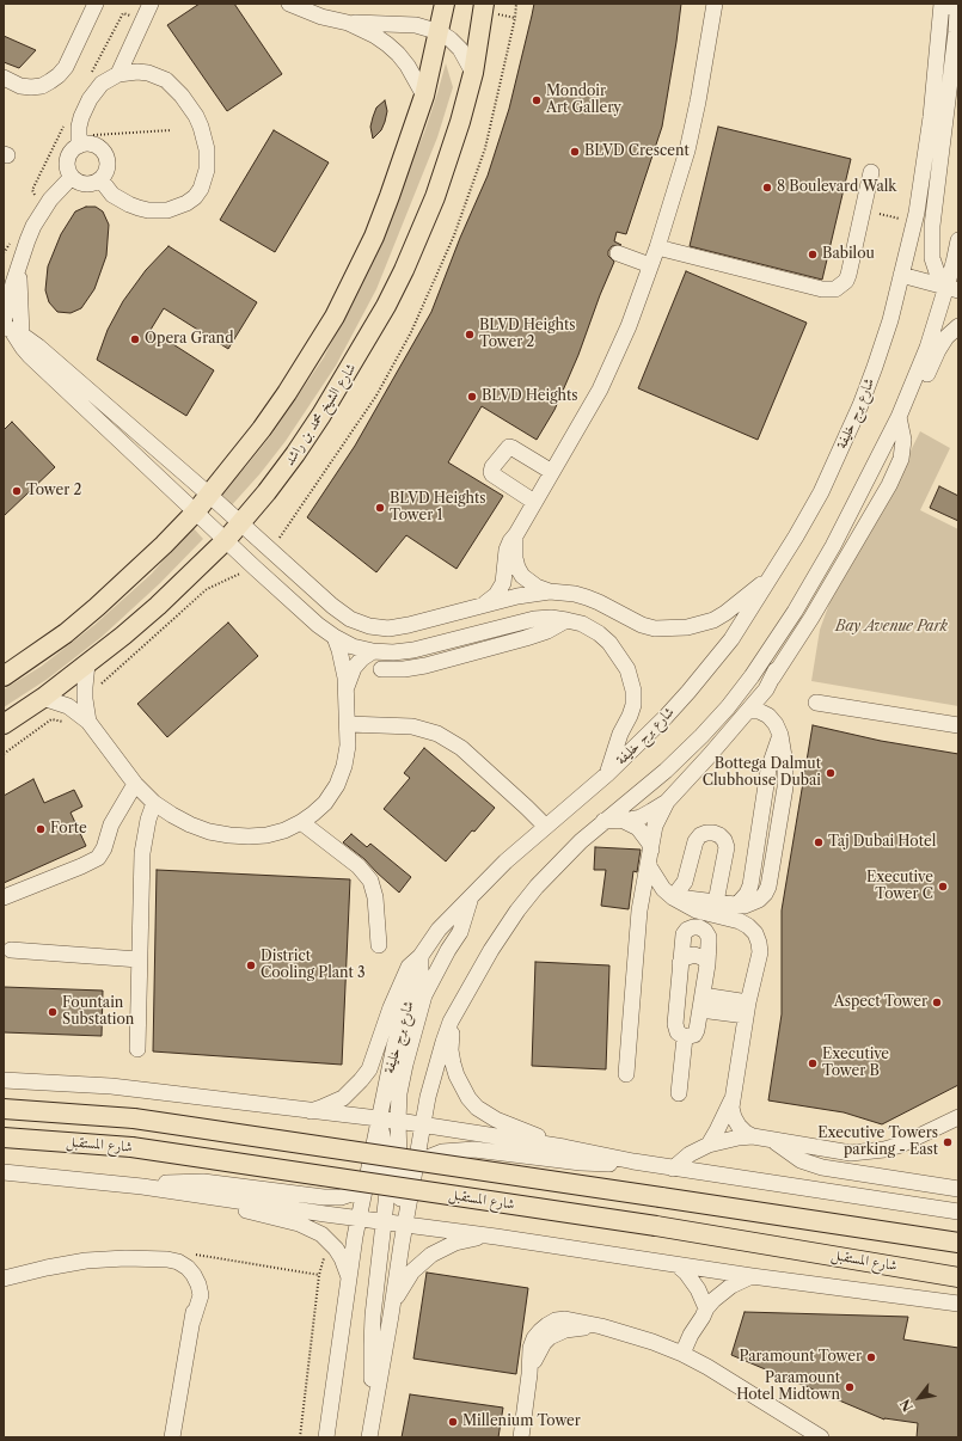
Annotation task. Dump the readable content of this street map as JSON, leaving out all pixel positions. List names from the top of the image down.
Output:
{
  "streets": {
    "main road": ["شارع الشيخ محمد بن راشد", "شارع المستقبل"],
    "street": ["شارع برج خليفة"]
  },
  "crossings": [
    ["شارع برج خليفة", "شارع المستقبل"]
  ],
  "parks": ["Bay Avenue Park"],
  "places": [
    "Mondoir Art Gallery",
    "BLVD Crescent",
    "8 Boulevard Walk",
    "Babilou",
    "BLVD Heights Tower 2",
    "Opera Grand",
    "BLVD Heights",
    "Tower 2",
    "BLVD Heights Tower 1",
    "Bottega Dalmut Clubhouse Dubai",
    "Forte",
    "Taj Dubai Hotel",
    "Executive Tower C",
    "District Cooling Plant 3",
    "Aspect Tower",
    "Fountain Substation",
    "Executive Tower B",
    "Executive Towers parking - East",
    "Paramount Tower",
    "Paramount Hotel Midtown",
    "Millenium Tower"
  ],
  "north": "bottom left"
}
